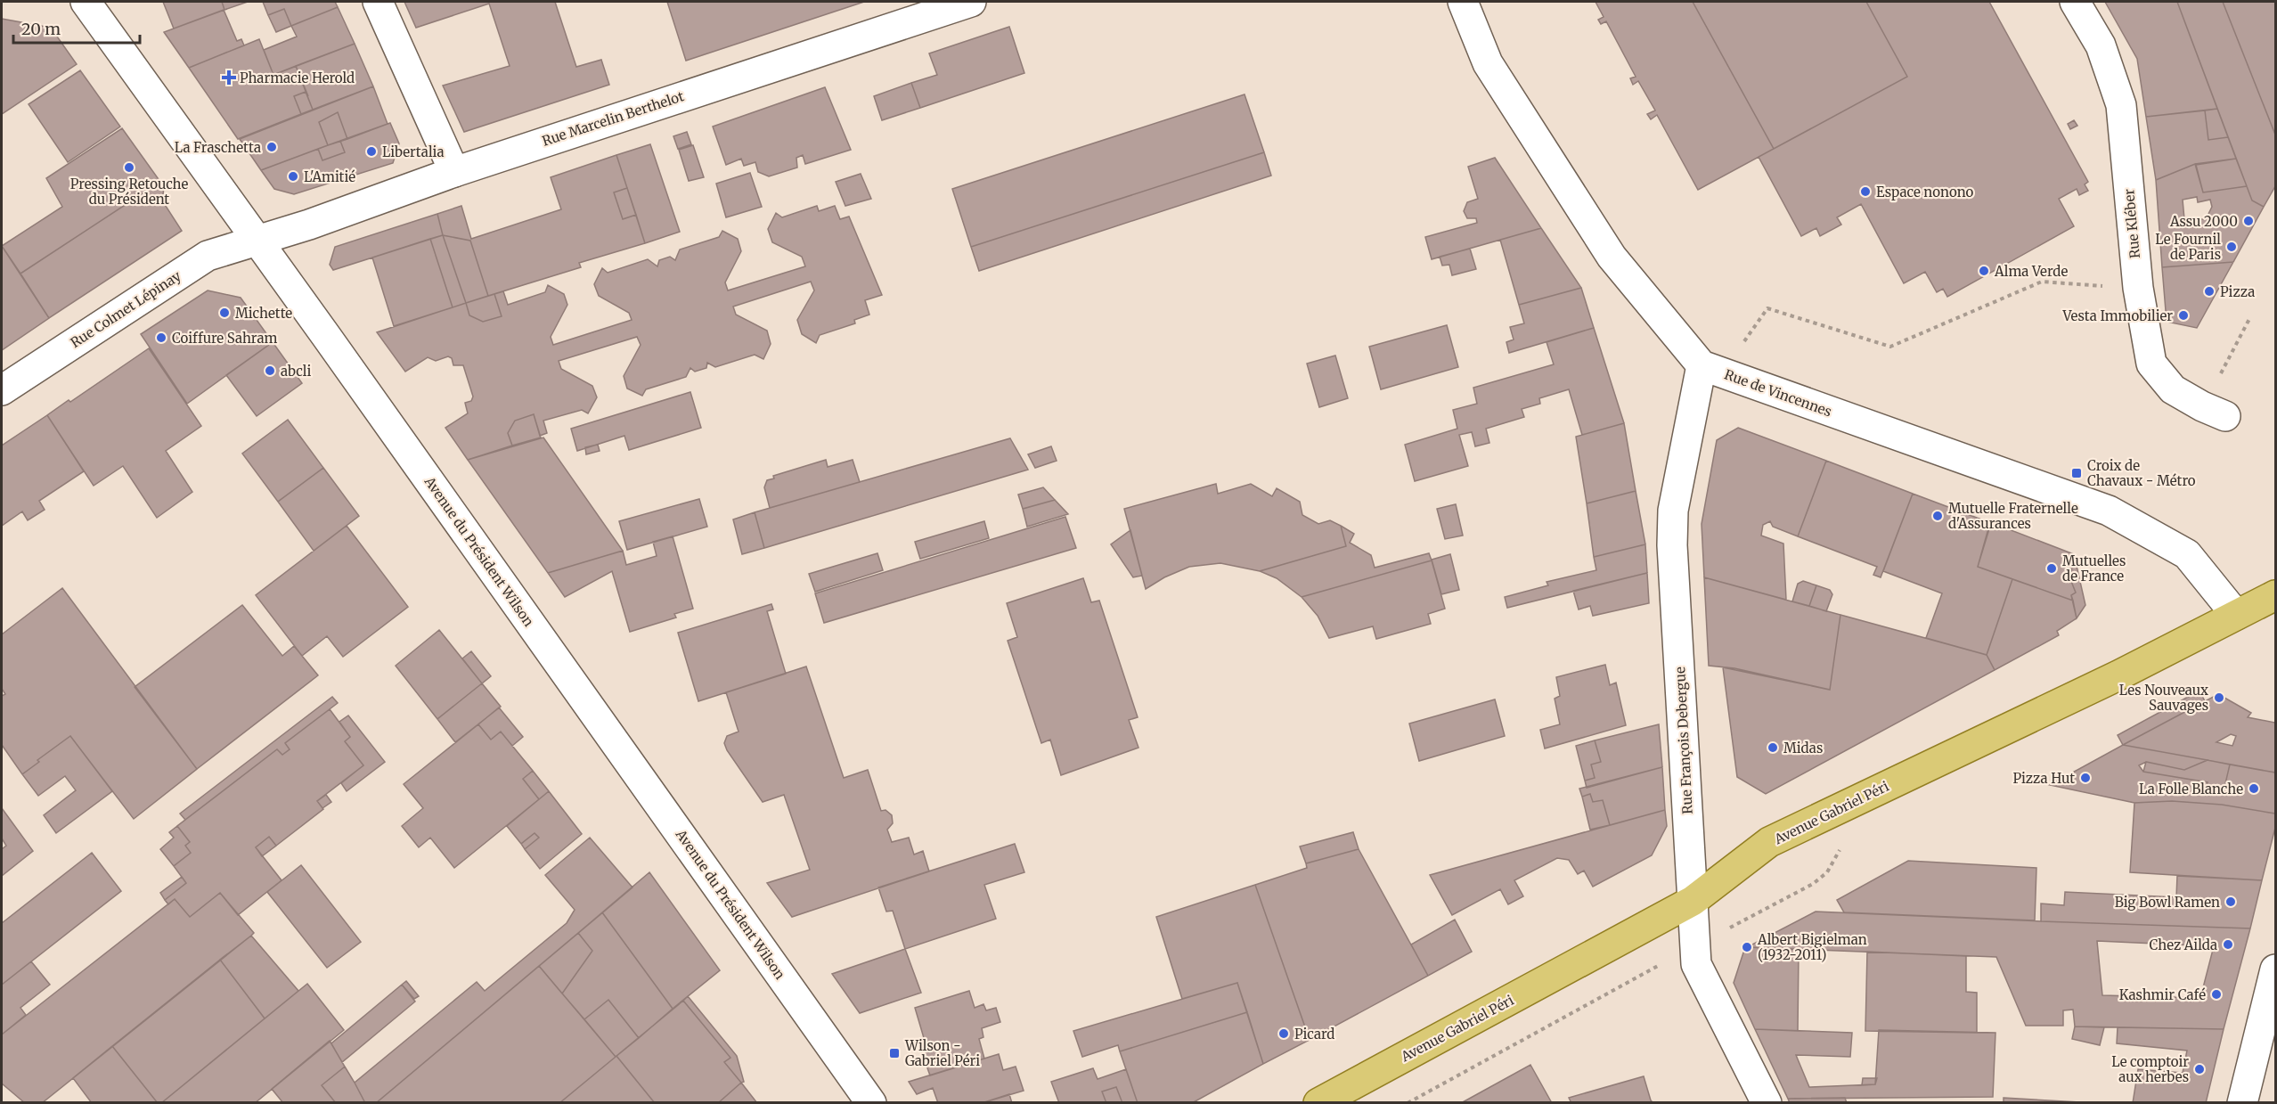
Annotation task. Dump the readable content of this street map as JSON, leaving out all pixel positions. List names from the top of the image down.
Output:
{
  "streets": {
    "main road": ["Avenue Gabriel Péri"],
    "street": [
      "Rue Marcelin Berthelot",
      "Rue Kléber",
      "Rue Colmet Lépinay",
      "Rue de Vincennes",
      "Avenue du Président Wilson",
      "Rue François Debergue"
    ]
  },
  "crossings": [
    ["Rue Marcelin Berthelot", "Rue Colmet Lépinay"],
    ["Rue Marcelin Berthelot", "Avenue du Président Wilson"],
    ["Rue Colmet Lépinay", "Avenue du Président Wilson"],
    ["Rue de Vincennes", "Rue François Debergue"],
    ["Rue de Vincennes", "Avenue Gabriel Péri"],
    ["Rue François Debergue", "Avenue Gabriel Péri"]
  ],
  "places": {
    "health": ["Pharmacie Herold"],
    "other": [
      "La Fraschetta",
      "Libertalia",
      "Pressing Retouche du Président",
      "L'Amitié",
      "Espace nonono",
      "Assu 2000",
      "Le Fournil de Paris",
      "Alma Verde",
      "Pizza",
      "Michette",
      "Vesta Immobilier",
      "Coiffure Sahram",
      "abcli",
      "Mutuelle Fraternelle d'Assurances",
      "Mutuelles de France",
      "Les Nouveaux Sauvages",
      "Midas",
      "Pizza Hut",
      "La Folle Blanche",
      "Big Bowl Ramen",
      "Chez Ailda",
      "Albert Bigielman (1932-2011)",
      "Kashmir Café",
      "Picard",
      "Le comptoir aux herbes"
    ],
    "transit": ["Croix de Chavaux - Métro", "Wilson - Gabriel Péri"]
  },
  "scale_bar": "20 m"
}
